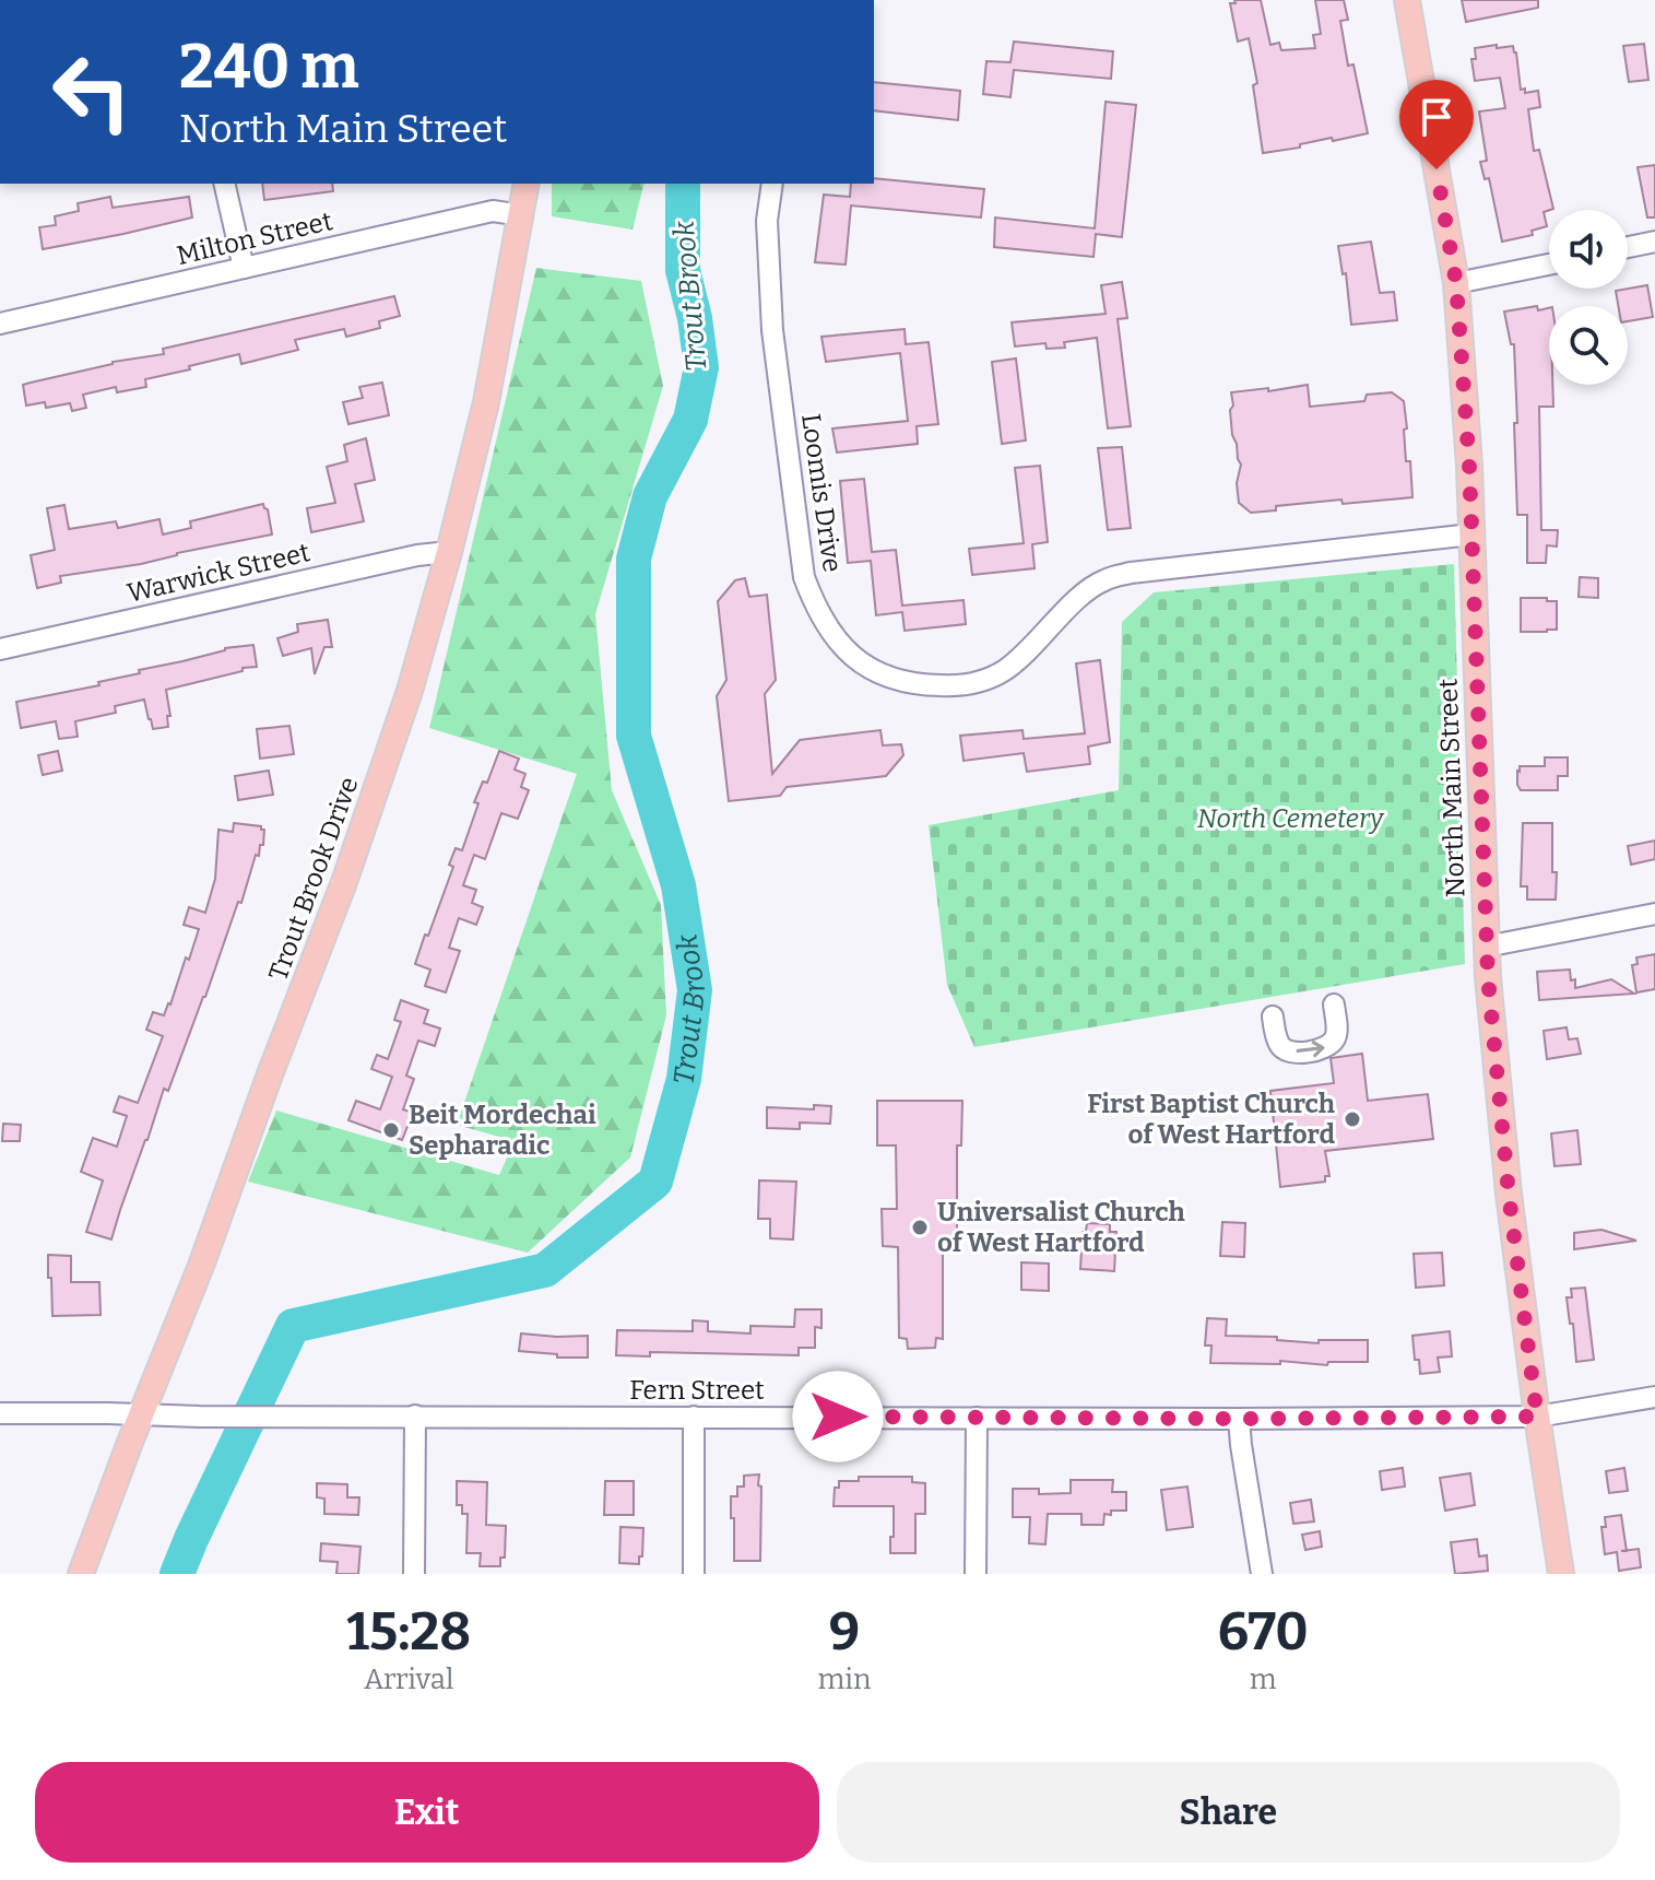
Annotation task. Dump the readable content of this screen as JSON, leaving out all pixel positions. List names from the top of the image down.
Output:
{
  "streets": {
    "main road": ["North Main Street", "Trout Brook Drive"],
    "street": [
      "Milton Street",
      "Loomis Drive",
      "Warwick Street",
      "Fern Street"
    ]
  },
  "crossings": [
    ["Milton Street", "Trout Brook Drive"],
    ["Loomis Drive", "North Main Street"],
    ["Warwick Street", "Trout Brook Drive"],
    ["North Main Street", "Fern Street"],
    ["Trout Brook Drive", "Fern Street"]
  ],
  "water": ["Trout Brook"],
  "parks": ["North Cemetery"],
  "places": ["First Baptist Church of West Hartford", "Beit Mordechai Sepharadic", "Universalist Church of West Hartford"],
  "page": {
    "turn": ["240 m", "North Main Street"],
    "eta": [
      "15:28",
      "Arrival",
      "9",
      "min",
      "670",
      "m"
    ],
    "buttons": ["Exit", "Share"]
  }
}
